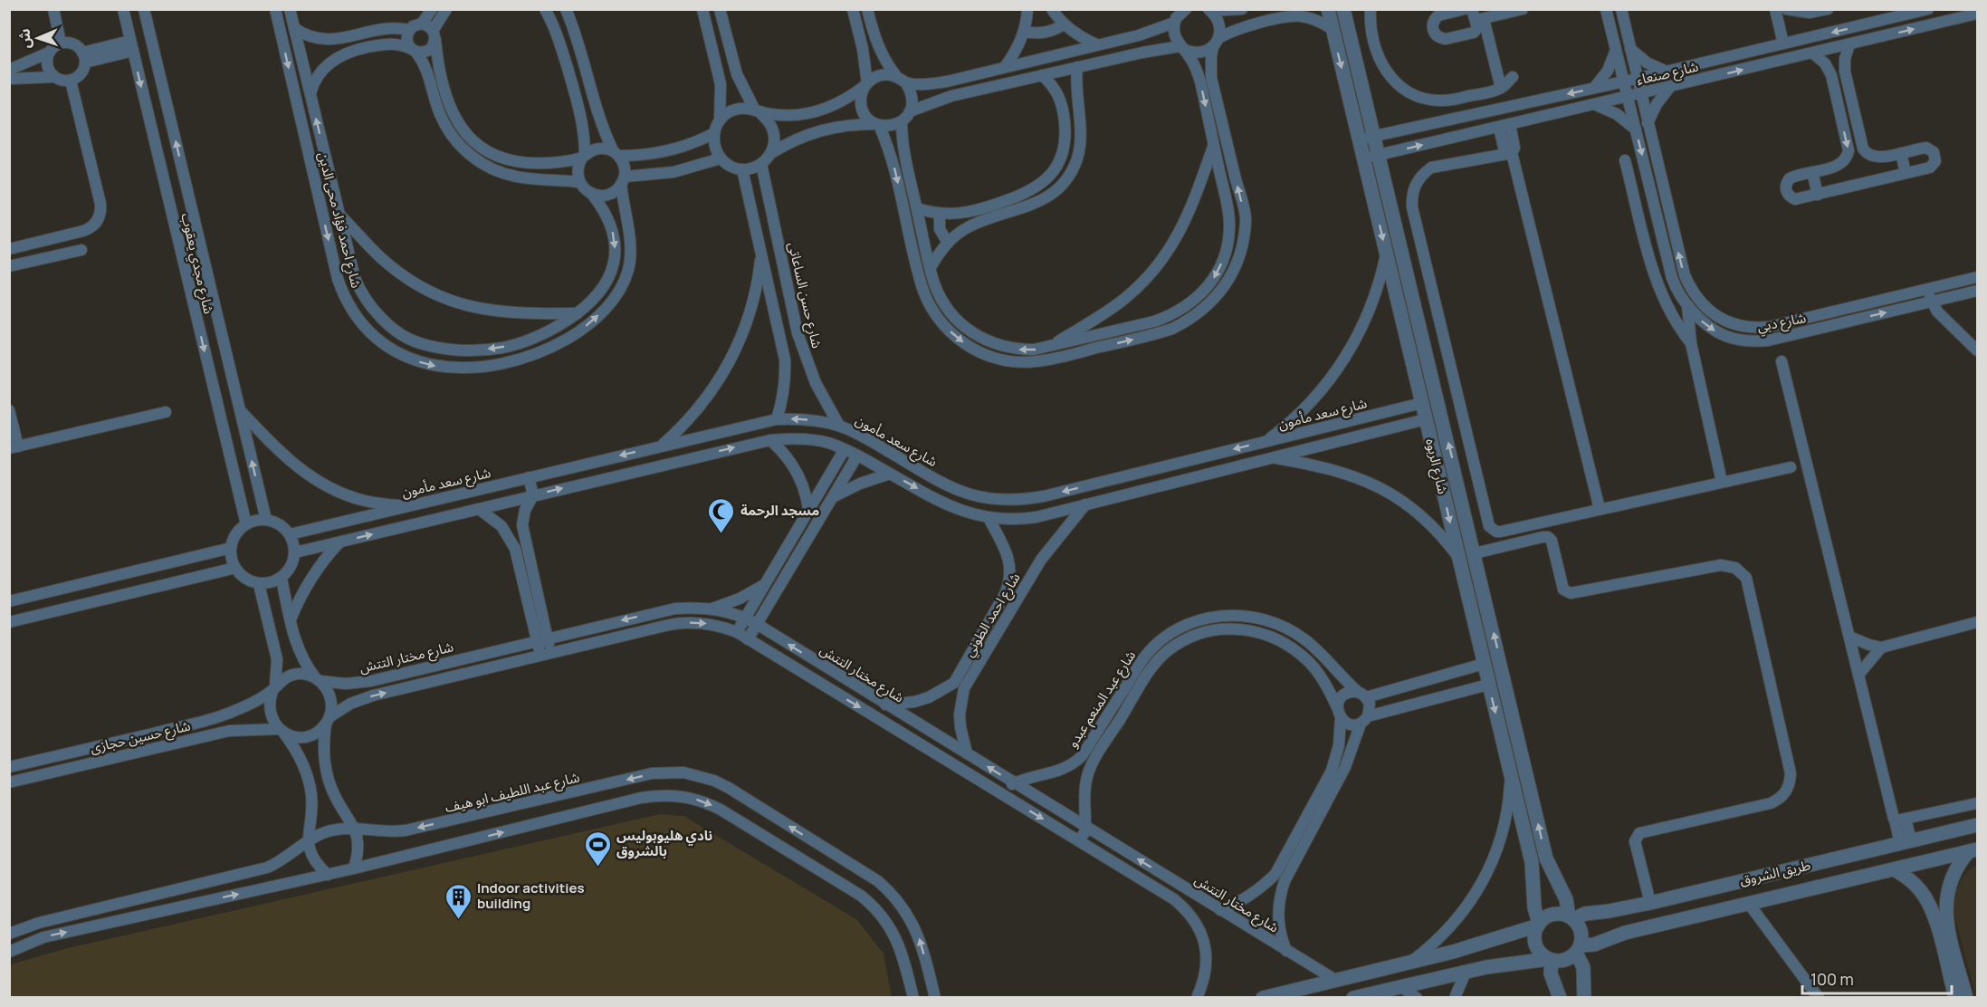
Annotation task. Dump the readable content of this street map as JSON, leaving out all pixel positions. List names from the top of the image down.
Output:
{
  "streets": {
    "street": [
      "شارع صنعاء",
      "شارع احمد فؤاد محى الدين",
      "شارع مجدي يعقوب",
      "شارع حسن الساعاتى",
      "شارع دبي",
      "شارع سعد مأمون",
      "شارع الربوه",
      "شارع احمد الطوني",
      "شارع مختار التتش",
      "شارع عبد المنعم عبدو",
      "شارع حسين حجازى",
      "شارع عبد اللطيف ابو هيف",
      "طريق الشروق"
    ]
  },
  "crossings": [
    ["شارع صنعاء", "شارع دبي"],
    ["شارع صنعاء", "شارع الربوه"],
    ["شارع مجدي يعقوب", "شارع سعد مأمون"],
    ["شارع حسن الساعاتى", "شارع سعد مأمون"],
    ["شارع سعد مأمون", "شارع الربوه"],
    ["شارع الربوه", "طريق الشروق"],
    ["شارع احمد الطوني", "شارع مختار التتش"],
    ["شارع مختار التتش", "شارع عبد المنعم عبدو"],
    ["شارع مختار التتش", "شارع حسين حجازى"]
  ],
  "one_way": ["شارع عبد اللطيف ابو هيف"],
  "places": {
    "mosque": ["مسجد الرحمة"],
    "sports": ["نادي هليوبوليس بالشروق"],
    "building": ["Indoor activities building"]
  },
  "scale_bar": "100 m",
  "north": "left"
}
